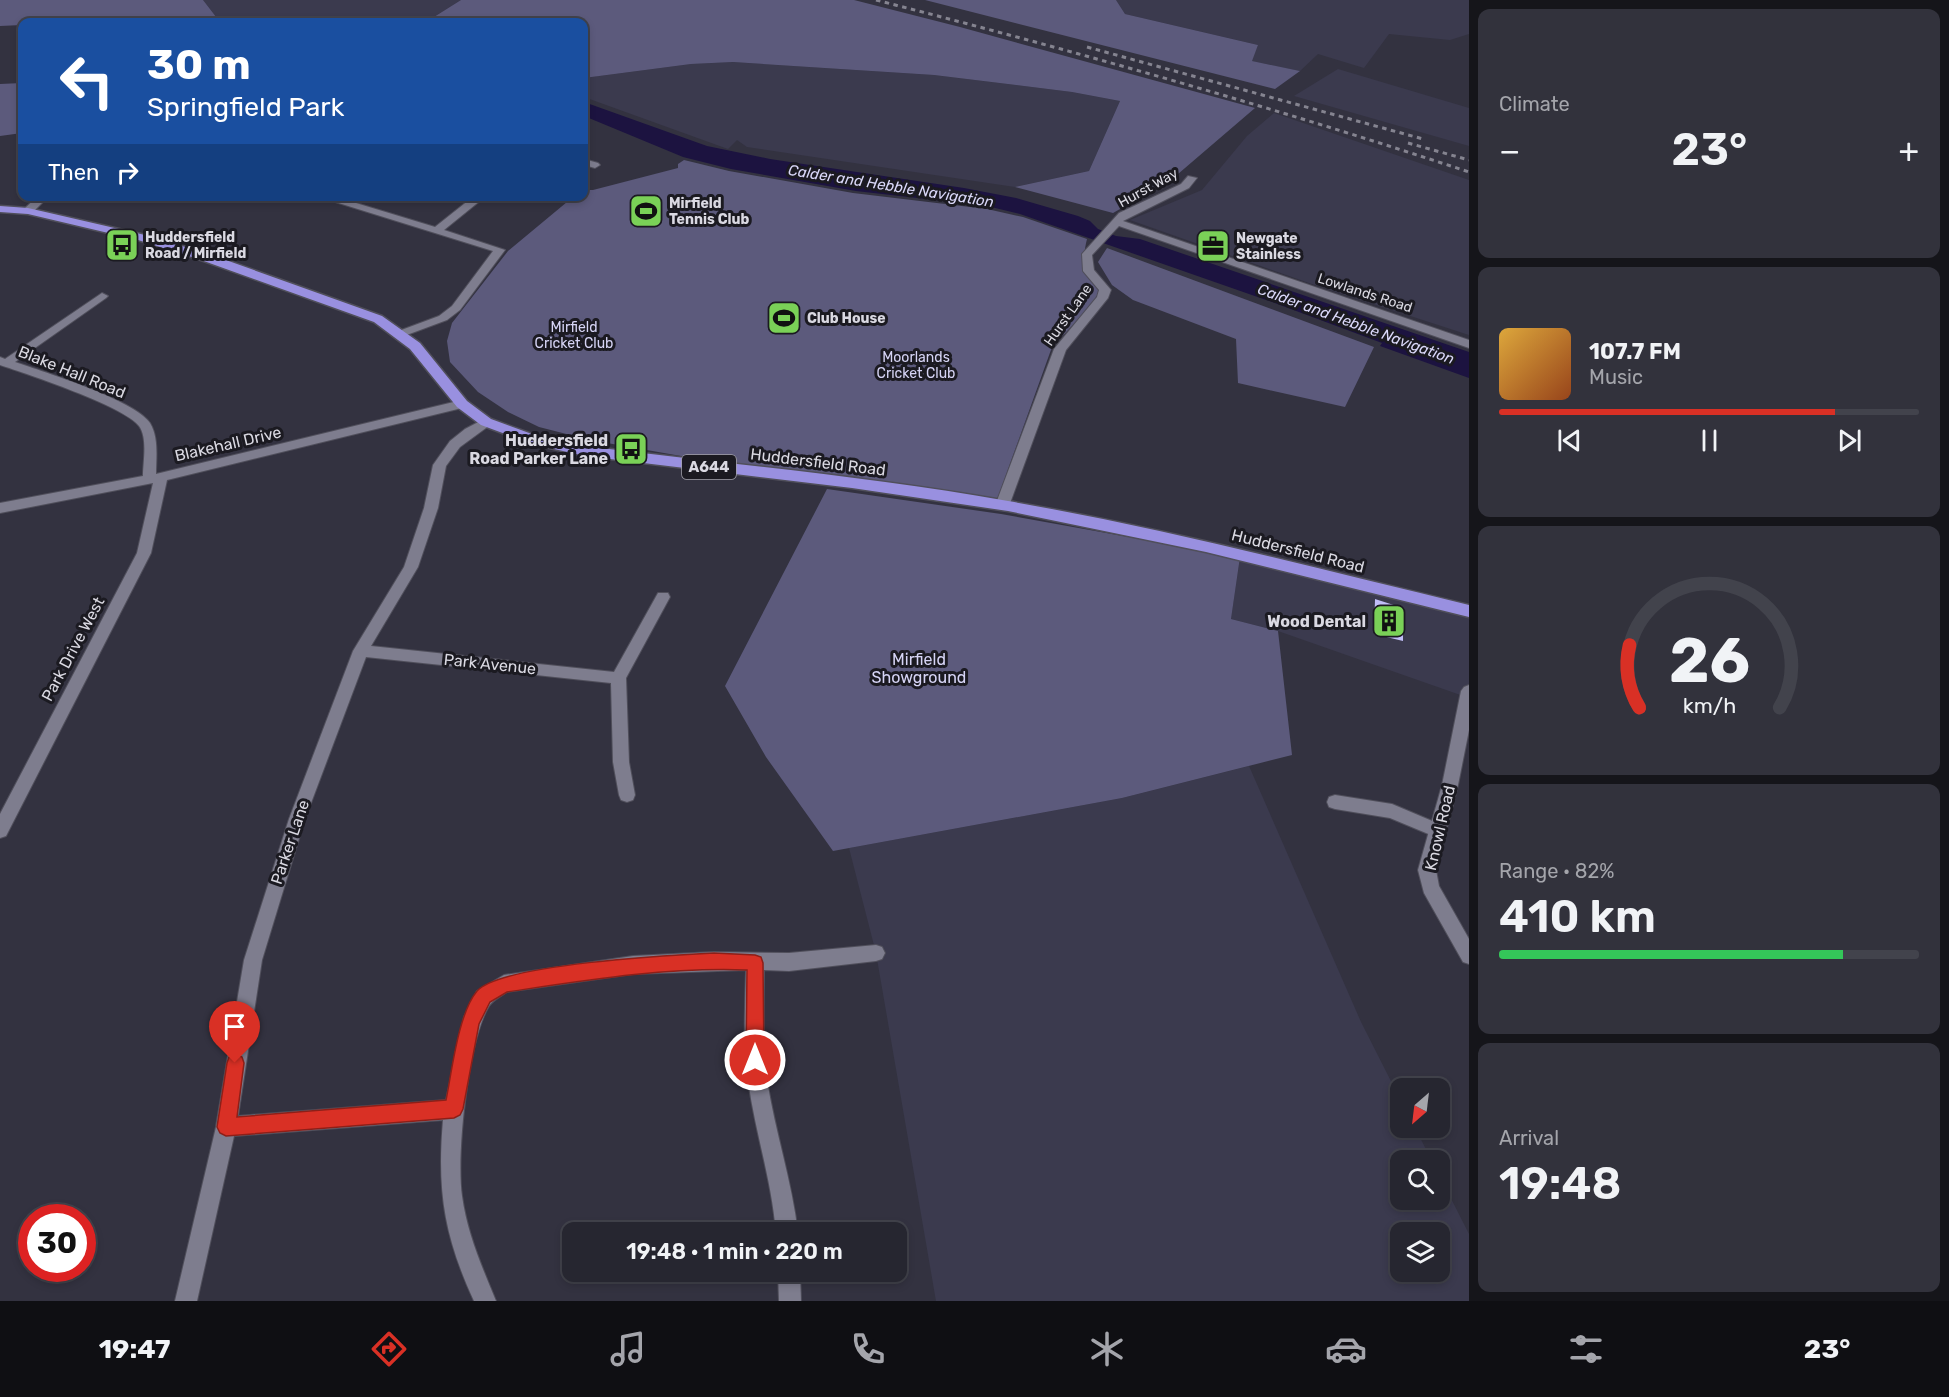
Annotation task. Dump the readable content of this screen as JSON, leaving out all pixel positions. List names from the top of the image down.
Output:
{
  "streets": {
    "highway": ["Huddersfield Road", "A644"],
    "street": [
      "Hurst Way",
      "Lowlands Road",
      "Hurst Lane",
      "Blake Hall Road",
      "Blakehall Drive",
      "Park Drive West",
      "Park Avenue",
      "Knowl Road",
      "Parker Lane"
    ]
  },
  "crossings": [
    ["Hurst Way", "Lowlands Road"],
    ["Hurst Way", "Hurst Lane"],
    ["Lowlands Road", "Hurst Lane"],
    ["Hurst Lane", "Huddersfield Road"],
    ["Blake Hall Road", "Blakehall Drive"],
    ["Blake Hall Road", "Park Drive West"],
    ["Blakehall Drive", "Huddersfield Road"],
    ["Blakehall Drive", "Park Drive West"],
    ["Huddersfield Road", "Parker Lane"],
    ["Park Avenue", "Parker Lane"]
  ],
  "water": ["Calder and Hebble Navigation"],
  "parks": ["Mirfield Cricket Club", "Moorlands Cricket Club", "Mirfield Showground"],
  "places": {
    "sports": ["Mirfield Tennis Club", "Club House"],
    "bus stop": ["Huddersfield Road / Mirfield", "Huddersfield Road Parker Lane"],
    "office": ["Newgate Stainless"],
    "building": ["Wood Dental"]
  },
  "north": "bottom left",
  "page": {
    "tile": [
      "Climate",
      ["Range · 82%", "410 km"],
      ["Arrival", "19:48"]
    ],
    "turn": ["30 m", "Springfield Park"],
    "heat": ["−", "23°", "+"],
    "then": "Then",
    "song": ["107.7 FM", "Music"],
    "limit": "30",
    "trip": "19:48 · 1 min · 220 m",
    "tabs": ["19:47", "23°"],
    "gauge": ["26", "km/h"]
  }
}
